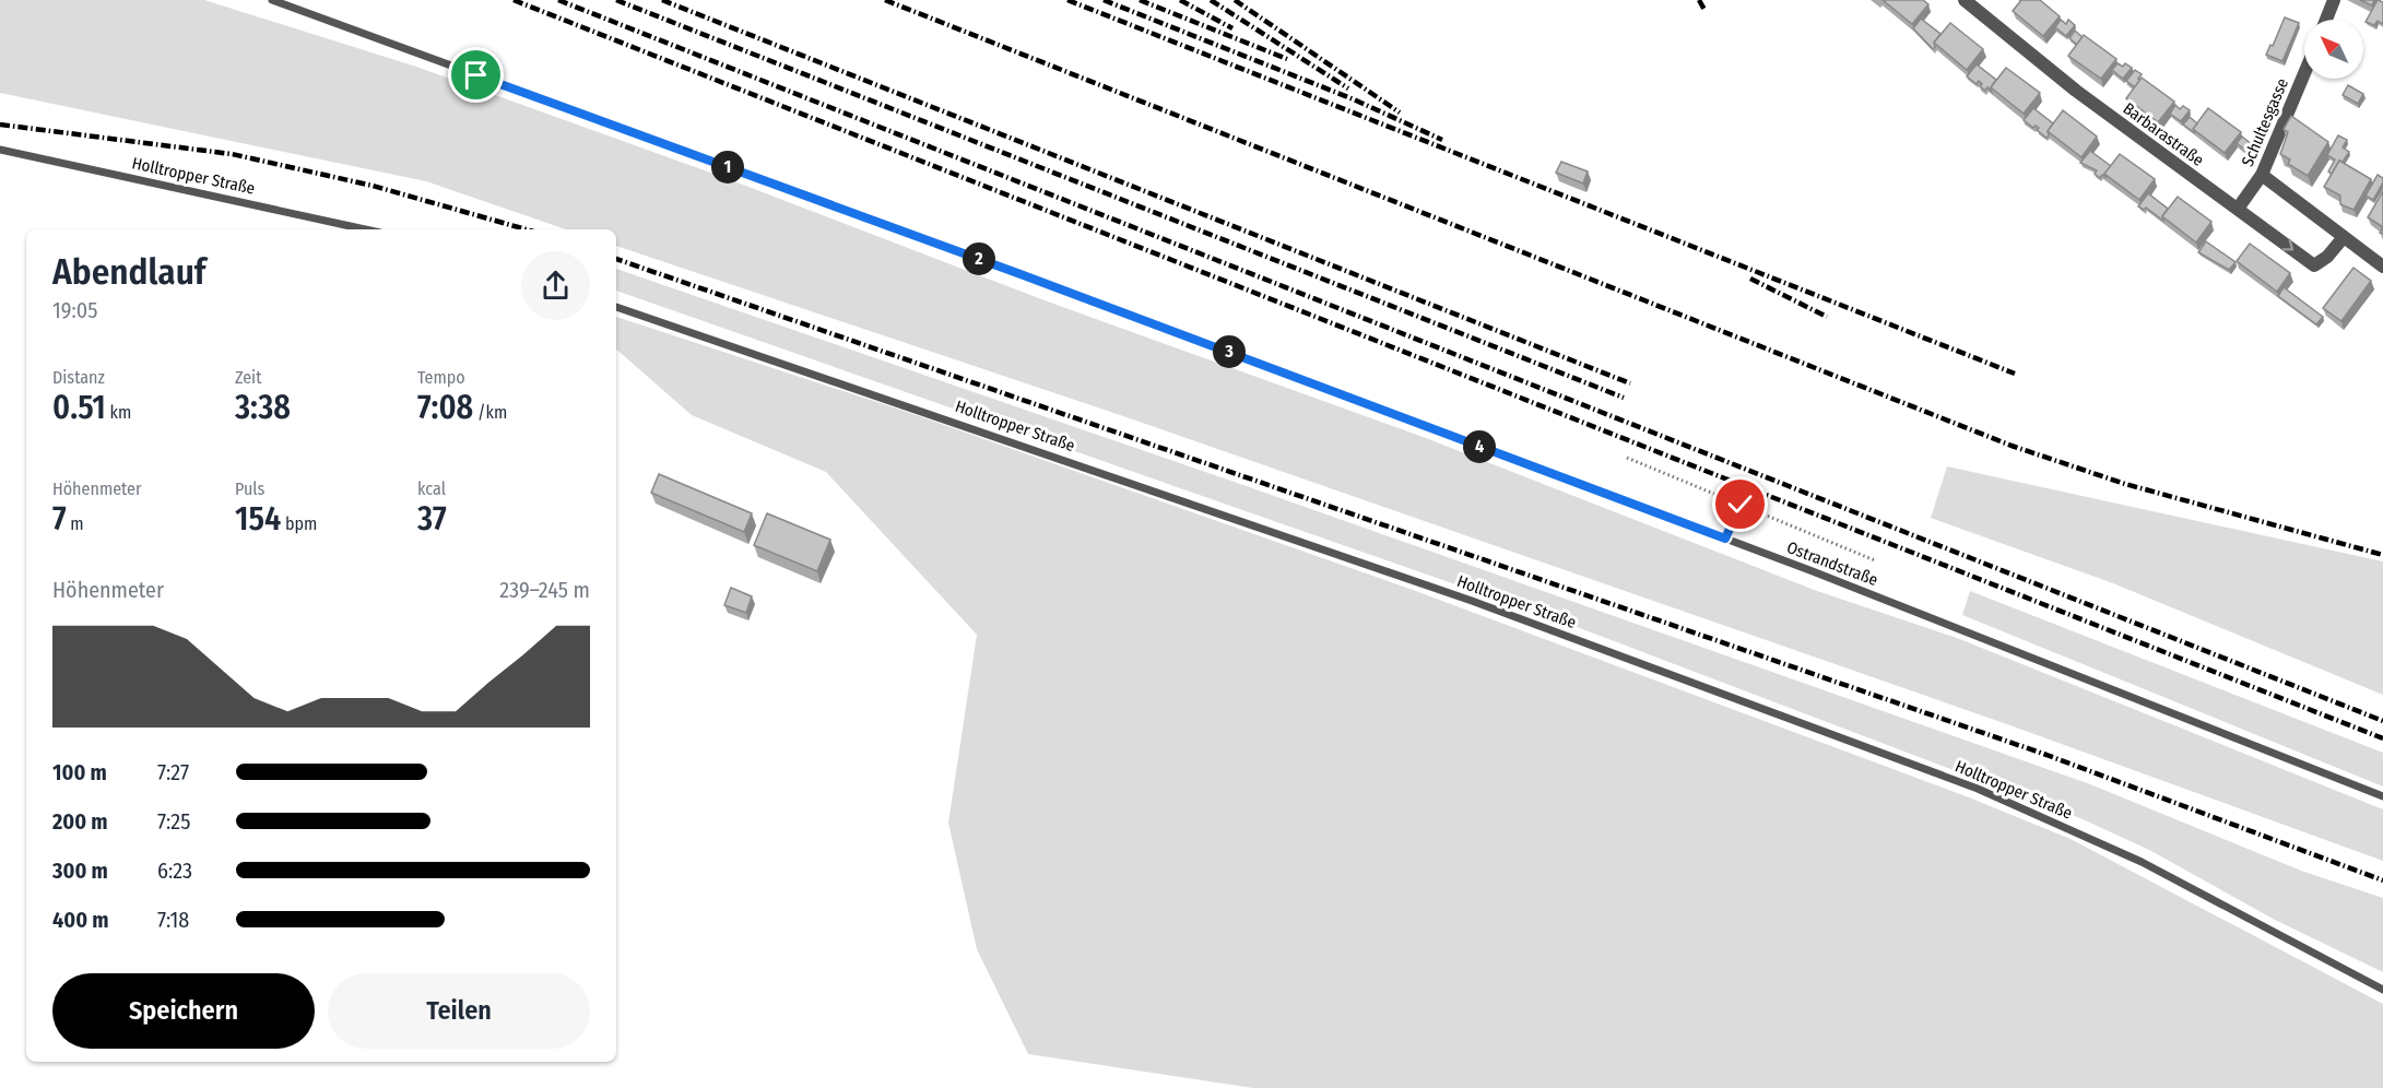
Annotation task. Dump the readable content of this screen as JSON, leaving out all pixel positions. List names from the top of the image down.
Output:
{
  "streets": {
    "street": ["Schultesgasse", "Barbarastraße"],
    "lane": ["Holltropper Straße", "Ostrandstraße"]
  },
  "crossings": [
    ["Schultesgasse", "Barbarastraße"]
  ],
  "north": "top left",
  "page": {
    "pins": [
      "1",
      "2",
      "3",
      "4"
    ],
    "heading": ["Abendlauf", "19:05"],
    "stats": [
      ["Distanz", "0.51 km"],
      ["Zeit", "3:38"],
      ["Tempo", "7:08 /km"],
      ["Höhenmeter", "7 m"],
      ["Puls", "154 bpm"],
      ["kcal", "37"]
    ],
    "chart": ["Höhenmeter", "239–245 m"],
    "list": [
      {
        "name": "100 m",
        "note": "7:27"
      },
      {
        "name": "200 m",
        "note": "7:25"
      },
      {
        "name": "300 m",
        "note": "6:23"
      },
      {
        "name": "400 m",
        "note": "7:18"
      }
    ],
    "buttons": ["Speichern", "Teilen"]
  }
}
